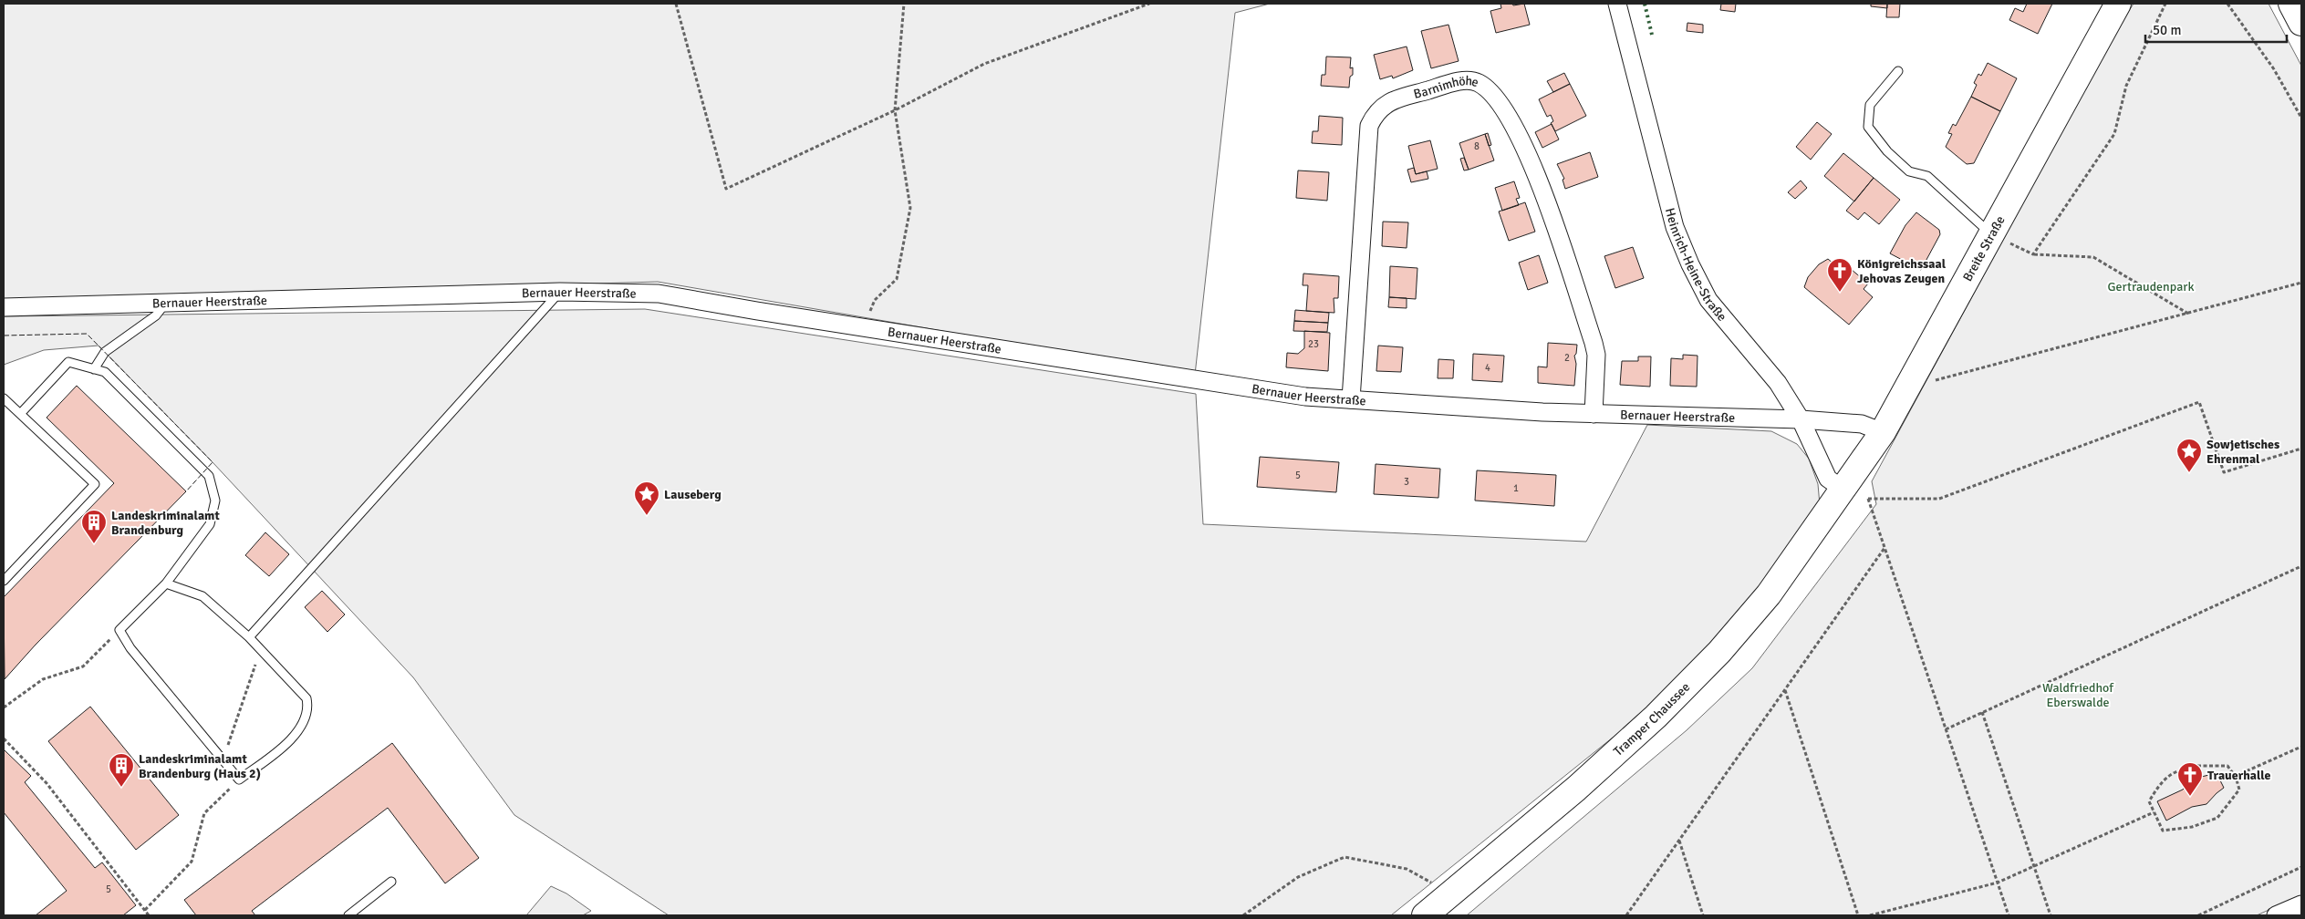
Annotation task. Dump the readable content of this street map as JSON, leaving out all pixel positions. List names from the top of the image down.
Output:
{
  "streets": {
    "main road": ["Breite Straße", "Tramper Chaussee"],
    "street": ["Barnimhöhe", "Heinrich-Heine-Straße", "Bernauer Heerstraße"]
  },
  "crossings": [
    ["Barnimhöhe", "Bernauer Heerstraße"],
    ["Breite Straße", "Heinrich-Heine-Straße"],
    ["Breite Straße", "Bernauer Heerstraße"],
    ["Breite Straße", "Tramper Chaussee"],
    ["Heinrich-Heine-Straße", "Bernauer Heerstraße"],
    ["Heinrich-Heine-Straße", "Tramper Chaussee"]
  ],
  "parks": ["Gertraudenpark", "Waldfriedhof Eberswalde"],
  "places": {
    "church": ["Königreichssaal Jehovas Zeugen", "Trauerhalle"],
    "place": ["Sowjetisches Ehrenmal", "Lauseberg"],
    "building": ["Landeskriminalamt Brandenburg", "Landeskriminalamt Brandenburg (Haus 2)"]
  },
  "house_numbers": [
    "8",
    "23",
    "2",
    "4",
    "5",
    "3",
    "1",
    "5"
  ],
  "scale_bar": "50 m"
}
